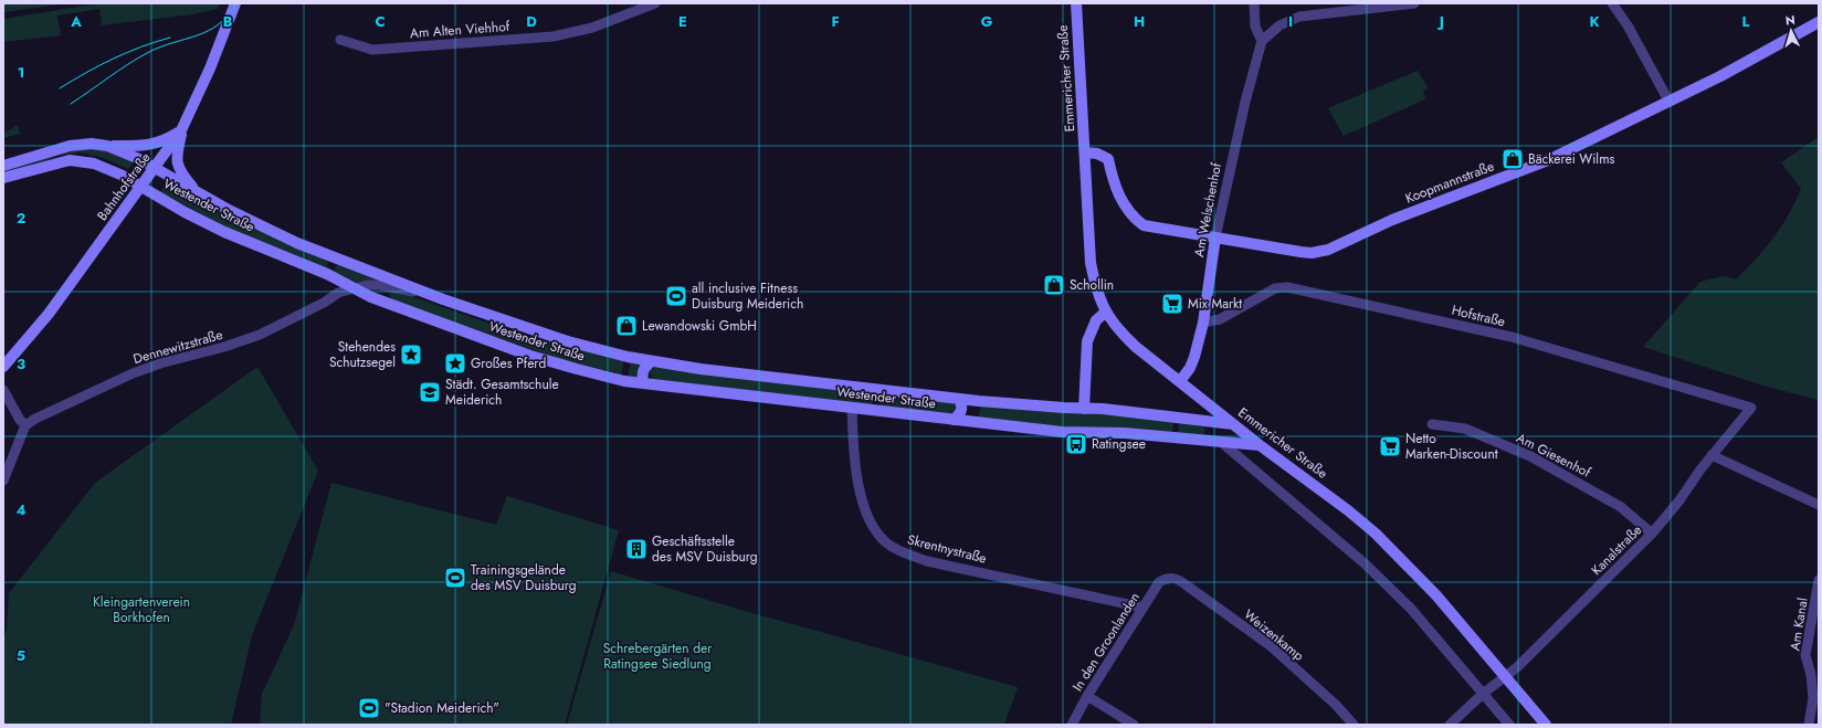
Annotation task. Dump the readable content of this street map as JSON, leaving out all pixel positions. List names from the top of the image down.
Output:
{
  "streets": {
    "main road": [
      "Emmericher Straße",
      "Koopmannstraße",
      "Bahnhofstraße",
      "Westender Straße",
      "Am Welschenhof"
    ],
    "street": [
      "Am Alten Viehhof",
      "Hofstraße",
      "Dennewitzstraße",
      "Am Giesenhof",
      "Skrentnystraße",
      "Kanalstraße",
      "Am Kanal",
      "Weizenkamp",
      "In den Groonlanden"
    ]
  },
  "crossings": [
    ["Emmericher Straße", "Koopmannstraße"],
    ["Emmericher Straße", "Westender Straße"],
    ["Emmericher Straße", "Am Welschenhof"],
    ["Emmericher Straße", "Kanalstraße"],
    ["Koopmannstraße", "Am Welschenhof"],
    ["Bahnhofstraße", "Westender Straße"],
    ["Westender Straße", "Dennewitzstraße"],
    ["Westender Straße", "Skrentnystraße"],
    ["Am Welschenhof", "Hofstraße"],
    ["Hofstraße", "Kanalstraße"],
    ["Am Giesenhof", "Kanalstraße"],
    ["Skrentnystraße", "In den Groonlanden"],
    ["Weizenkamp", "In den Groonlanden"]
  ],
  "parks": ["Kleingartenverein Borkhofen", "Schrebergärten der Ratingsee Siedlung"],
  "places": {
    "shop": ["Bäckerei Wilms", "Schollin", "Lewandowski GmbH"],
    "sports": ["all inclusive Fitness Duisburg Meiderich", "Trainingsgelände des MSV Duisburg", "\"Stadion Meiderich\""],
    "supermarket": ["Mix Markt", "Netto Marken-Discount"],
    "place": ["Stehendes Schutzsegel", "Großes Pferd"],
    "school or university": ["Städt. Gesamtschule Meiderich"],
    "bus stop": ["Ratingsee"],
    "building": ["Geschäftsstelle des MSV Duisburg"]
  },
  "north": "top",
  "grid": {
    "columns": [
      "A",
      "B",
      "C",
      "D",
      "E",
      "F",
      "G",
      "H",
      "I",
      "J",
      "K",
      "L"
    ],
    "rows": [
      "1",
      "2",
      "3",
      "4",
      "5"
    ]
  }
}
